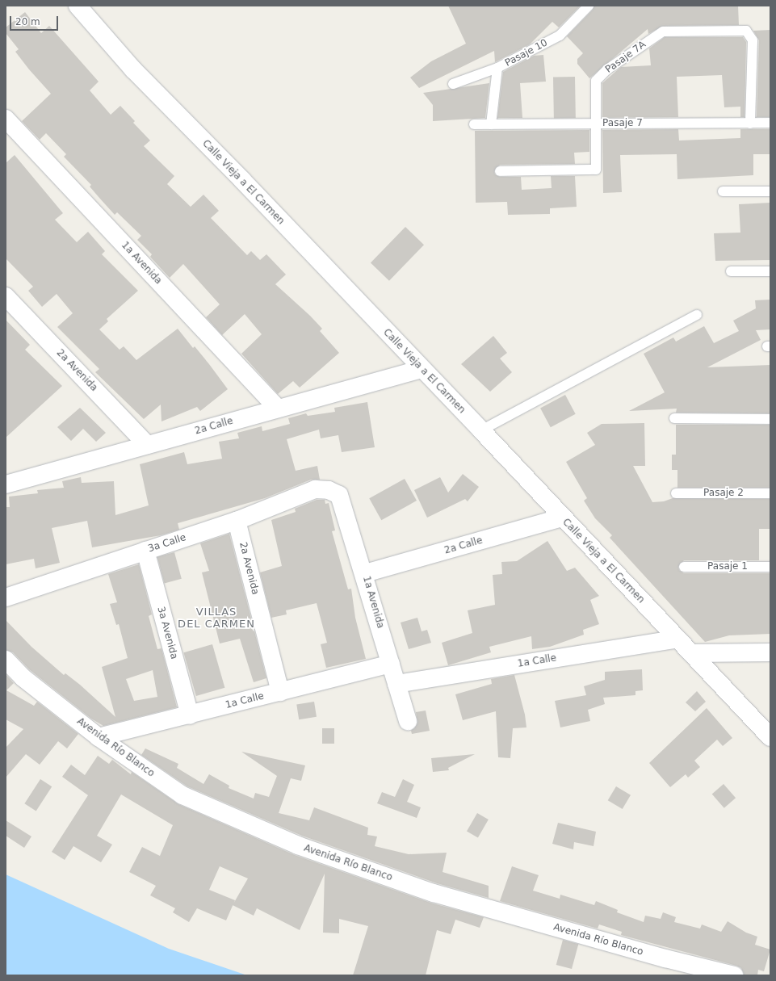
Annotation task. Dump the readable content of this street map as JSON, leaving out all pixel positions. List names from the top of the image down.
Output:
{
  "streets": {
    "street": [
      "Calle Vieja a El Carmen",
      "1a Avenida",
      "2a Avenida",
      "2a Calle",
      "3a Calle",
      "3a Avenida",
      "1a Calle",
      "Avenida Río Blanco"
    ],
    "lane": [
      "Pasaje 10",
      "Pasaje 7A",
      "Pasaje 7",
      "Pasaje 2",
      "Pasaje 1"
    ]
  },
  "crossings": [
    ["Pasaje 7A", "Pasaje 7"],
    ["Calle Vieja a El Carmen", "2a Calle"],
    ["Calle Vieja a El Carmen", "1a Calle"],
    ["1a Avenida", "2a Calle"],
    ["1a Avenida", "3a Calle"],
    ["1a Avenida", "1a Calle"],
    ["2a Avenida", "2a Calle"],
    ["2a Avenida", "3a Calle"],
    ["2a Avenida", "1a Calle"],
    ["3a Calle", "3a Avenida"],
    ["3a Avenida", "1a Calle"],
    ["1a Calle", "Avenida Río Blanco"]
  ],
  "districts": ["VILLAS DEL CARMEN"],
  "scale_bar": "20 m"
}
